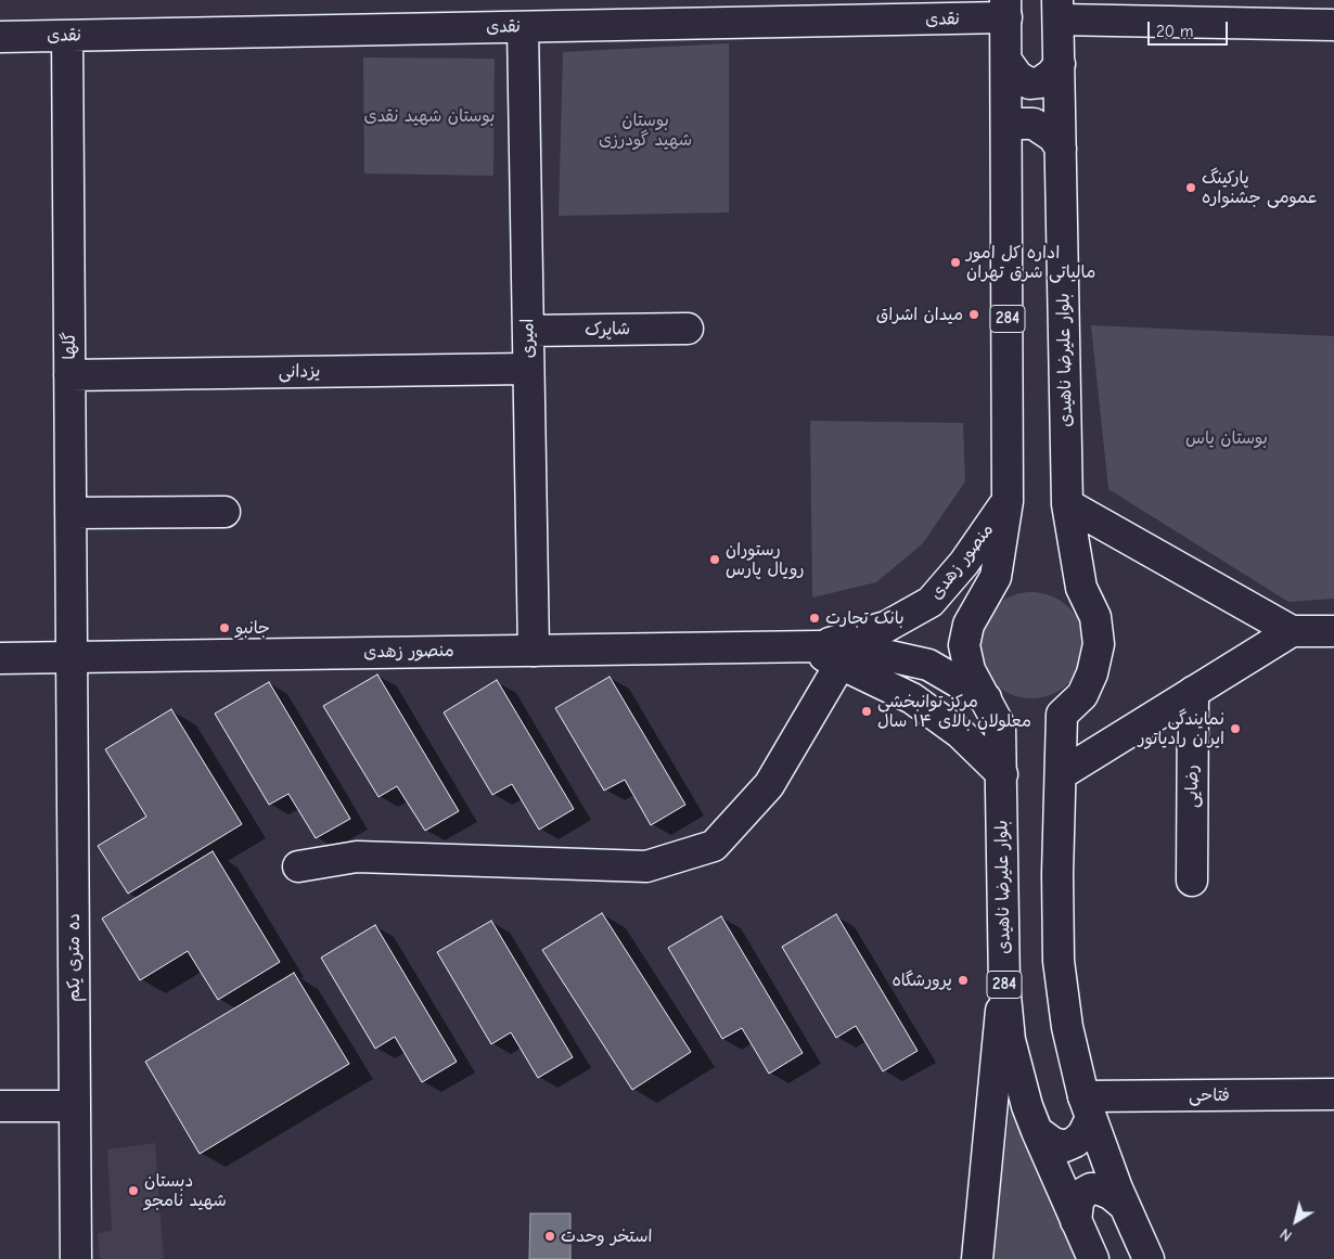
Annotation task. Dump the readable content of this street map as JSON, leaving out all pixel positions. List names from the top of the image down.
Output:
{
  "streets": {
    "street": [
      "نقدی",
      "284",
      "شاپرک",
      "امیری",
      "گلها",
      "بلوار علیرضا ناهیدی",
      "یزدانی",
      "منصور زهدی",
      "رضایی",
      "ده متری یکم",
      "فتاحی"
    ]
  },
  "crossings": [
    ["نقدی", "284"],
    ["نقدی", "امیری"],
    ["نقدی", "گلها"],
    ["284", "بلوار علیرضا ناهیدی"],
    ["284", "منصور زهدی"],
    ["شاپرک", "امیری"],
    ["امیری", "یزدانی"],
    ["امیری", "منصور زهدی"],
    ["گلها", "یزدانی"],
    ["گلها", "منصور زهدی"],
    ["گلها", "ده متری یکم"],
    ["بلوار علیرضا ناهیدی", "منصور زهدی"],
    ["منصور زهدی", "ده متری یکم"]
  ],
  "parks": ["بوستان شهید نقدی", "بوستان شهید گودرزی", "بوستان یاس"],
  "places": [
    "پارکینگ عمومی جشنواره",
    "اداره کل امور مالیاتی شرق تهران",
    "میدان اشراق",
    "رستوران رویال پارس",
    "بانک تجارت",
    "جانبو",
    "مرکز توانبخشی معلولان بالای ۱۴ سال",
    "نمایندگی ایران رادیاتور",
    "پرورشگاه",
    "دبستان شهید نامجو",
    "استخر وحدت"
  ],
  "scale_bar": "20 m",
  "north": "bottom left"
}
